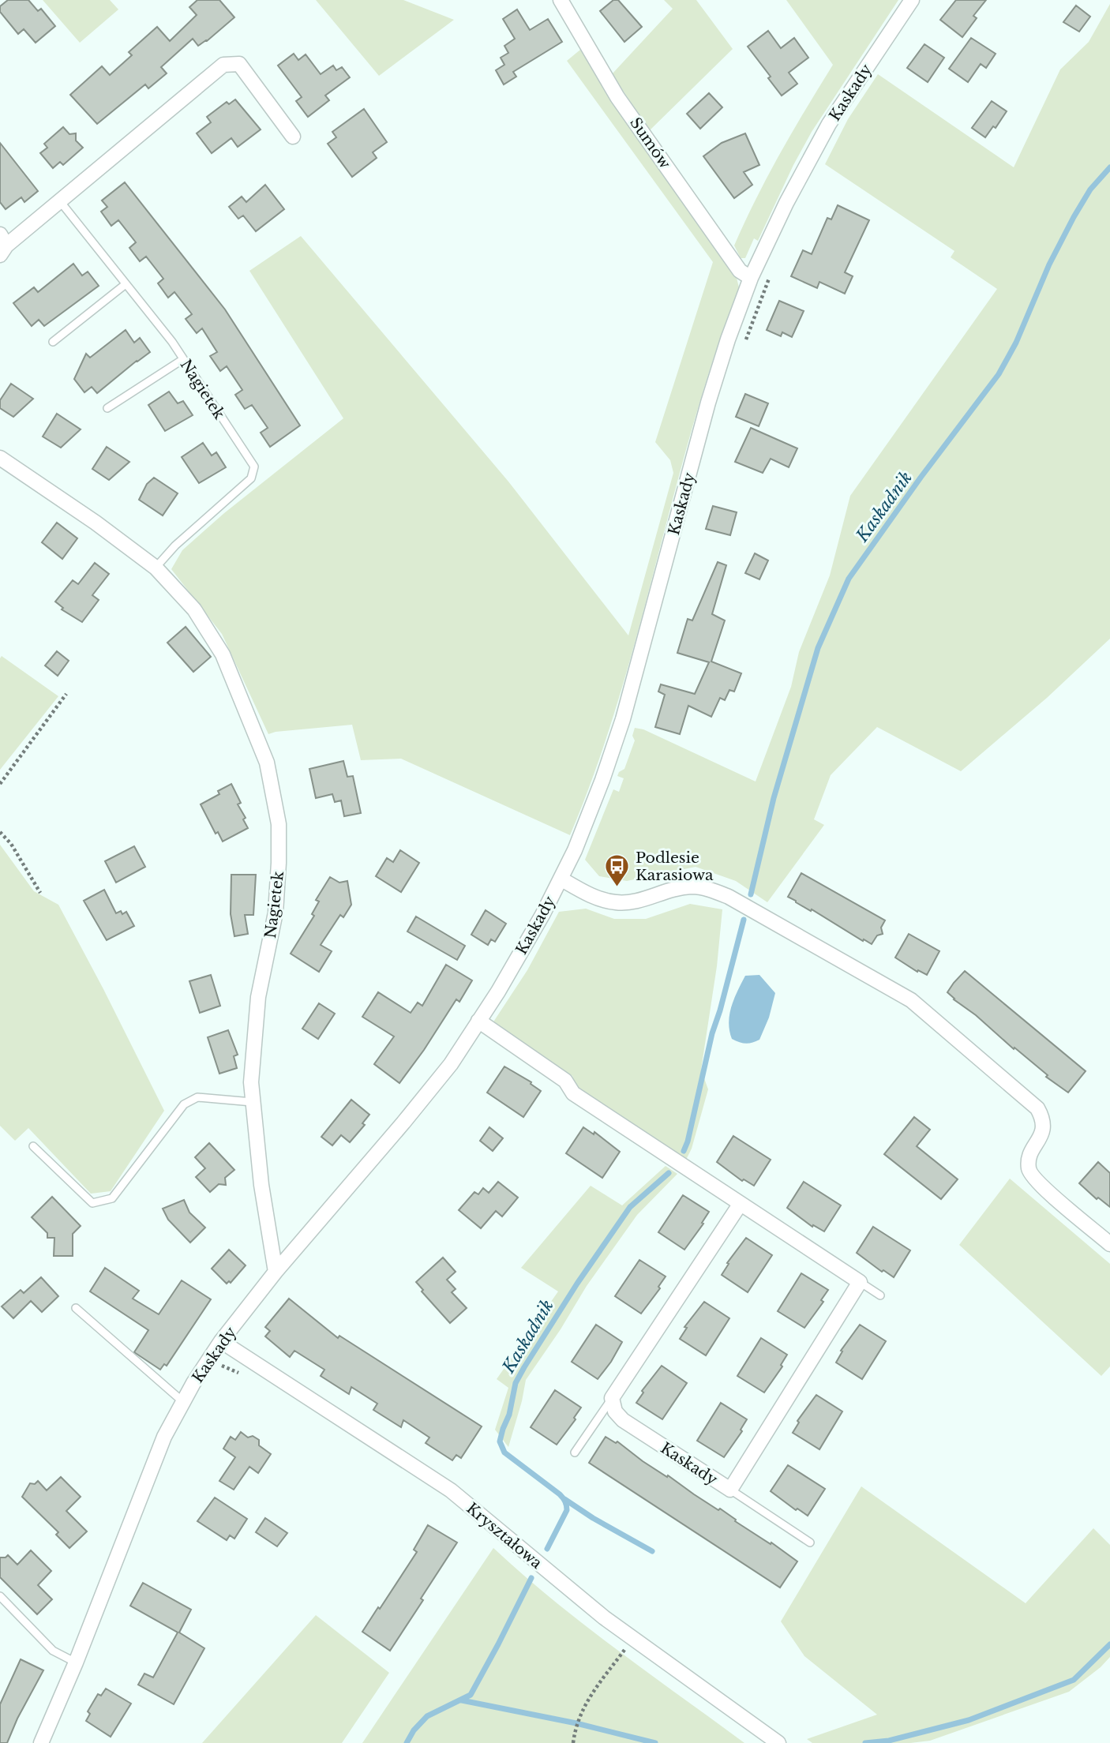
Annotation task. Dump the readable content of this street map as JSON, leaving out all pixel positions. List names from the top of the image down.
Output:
{
  "streets": {
    "street": [
      "Kaskady",
      "Sumów",
      "Nagietek",
      "Kryształowa"
    ]
  },
  "crossings": [
    ["Kaskady", "Sumów"],
    ["Kaskady", "Nagietek"],
    ["Kaskady", "Kryształowa"]
  ],
  "water": ["Kaskadnik"],
  "places": {
    "bus stop": ["Podlesie Karasiowa"]
  }
}
